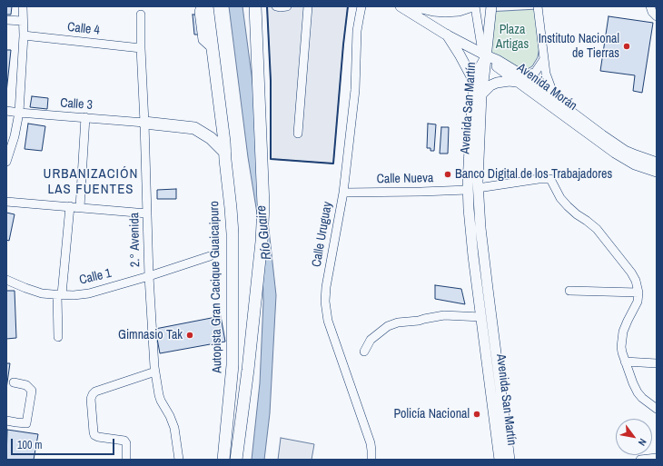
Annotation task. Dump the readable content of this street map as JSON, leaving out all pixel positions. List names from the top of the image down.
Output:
{
  "streets": {
    "highway": ["Autopista Gran Cacique Guaicaipuro"],
    "main road": ["Avenida Morán", "Avenida San Martín"],
    "street": [
      "Calle 4",
      "Calle 3",
      "Calle Nueva",
      "Calle Uruguay",
      "2.° Avenida",
      "Calle 1"
    ]
  },
  "crossings": [
    ["Calle 4", "2.° Avenida"],
    ["Avenida Morán", "Avenida San Martín"],
    ["Calle 3", "2.° Avenida"],
    ["Avenida San Martín", "Calle Nueva"],
    ["Calle Nueva", "Calle Uruguay"],
    ["2.° Avenida", "Calle 1"]
  ],
  "districts": ["URBANIZACIÓN LAS FUENTES"],
  "water": ["Río Guaire"],
  "parks": ["Plaza Artigas"],
  "places": [
    "Instituto Nacional de Tierras",
    "Banco Digital de los Trabajadores",
    "Gimnasio Tak",
    "Policía Nacional"
  ],
  "scale_bar": "100 m",
  "north": "bottom right"
}
